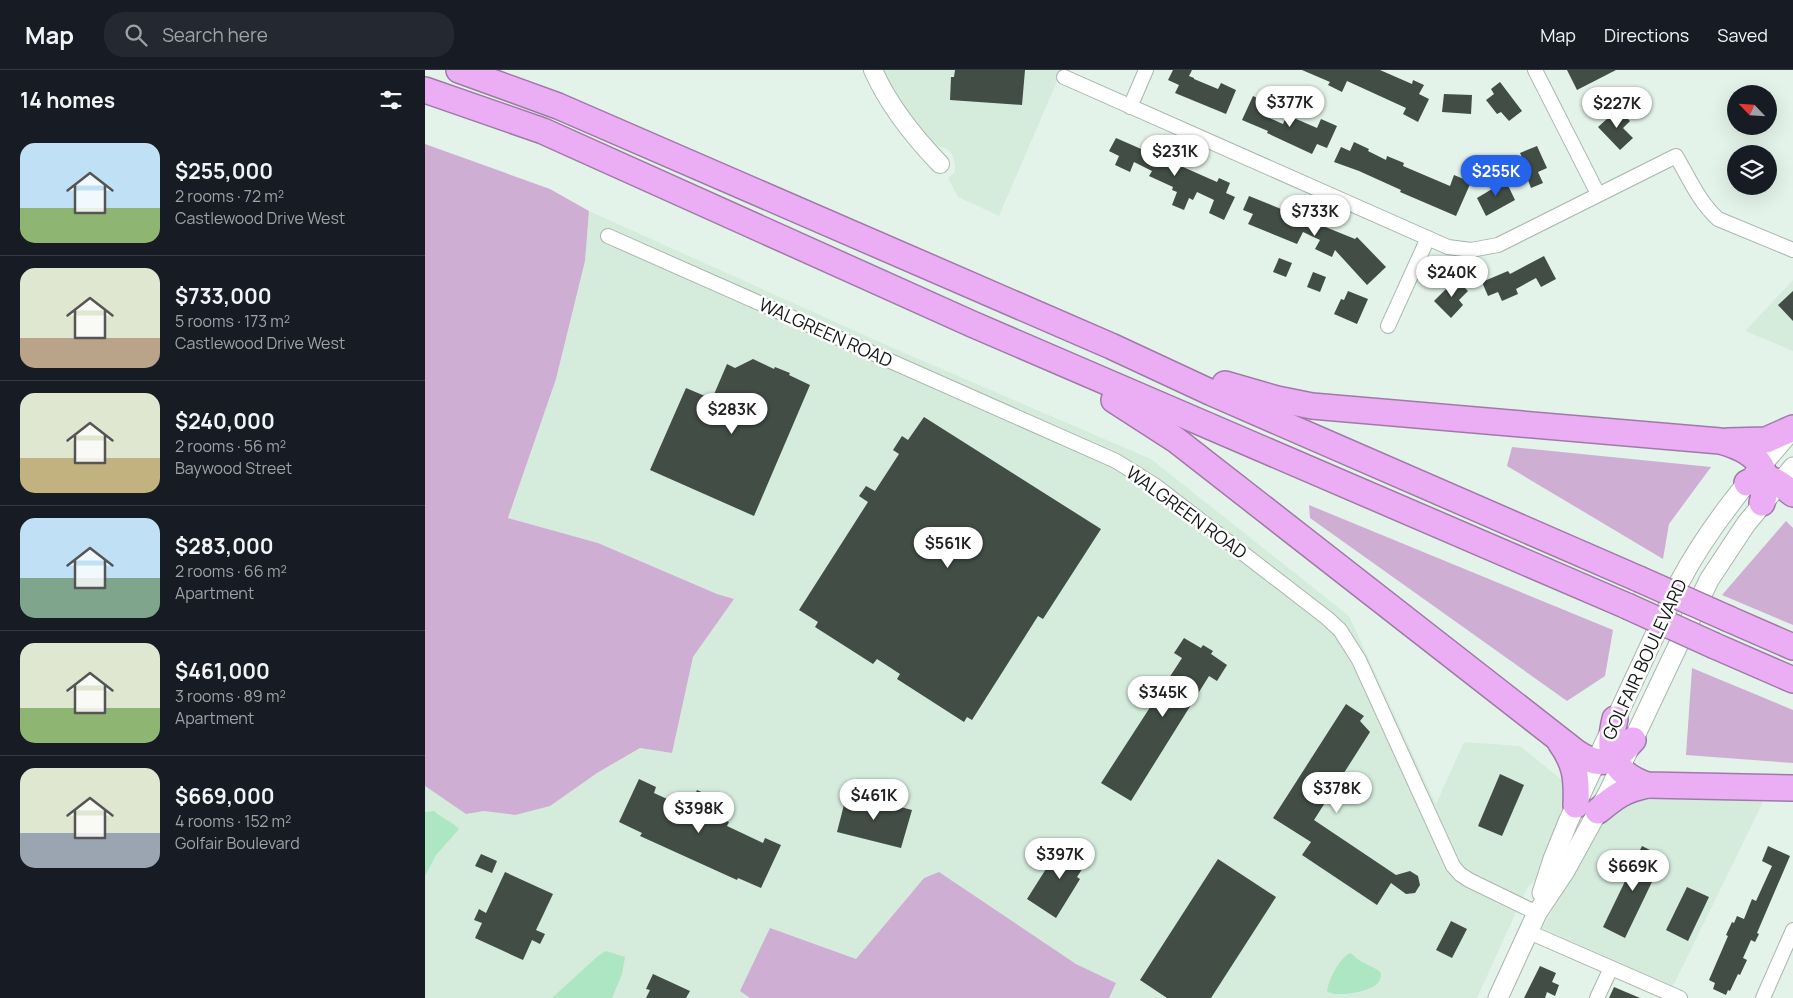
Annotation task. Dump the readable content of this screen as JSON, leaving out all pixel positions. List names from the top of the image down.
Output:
{
  "streets": {
    "main road": ["GOLFAIR BOULEVARD"],
    "street": ["WALGREEN ROAD"]
  },
  "crossings": [
    ["WALGREEN ROAD", "GOLFAIR BOULEVARD"]
  ],
  "north": "top left",
  "page": {
    "header": "Map",
    "search": "Search here",
    "nav": ["Map", "Directions", "Saved"],
    "heading": "14 homes",
    "price": [
      "$377K",
      "$227K",
      "$231K",
      "$255K",
      "$733K",
      "$240K",
      "$283K",
      "$561K",
      "$345K",
      "$378K",
      "$461K",
      "$398K",
      "$397K",
      "$669K"
    ],
    "list": [
      {
        "name": "$255,000",
        "note": "2 rooms · 72 m² · Castlewood Drive West"
      },
      {
        "name": "$733,000",
        "note": "5 rooms · 173 m² · Castlewood Drive West"
      },
      {
        "name": "$240,000",
        "note": "2 rooms · 56 m² · Baywood Street"
      },
      {
        "name": "$283,000",
        "note": "2 rooms · 66 m² · Apartment"
      },
      {
        "name": "$461,000",
        "note": "3 rooms · 89 m² · Apartment"
      },
      {
        "name": "$669,000",
        "note": "4 rooms · 152 m² · Golfair Boulevard"
      }
    ]
  }
}
